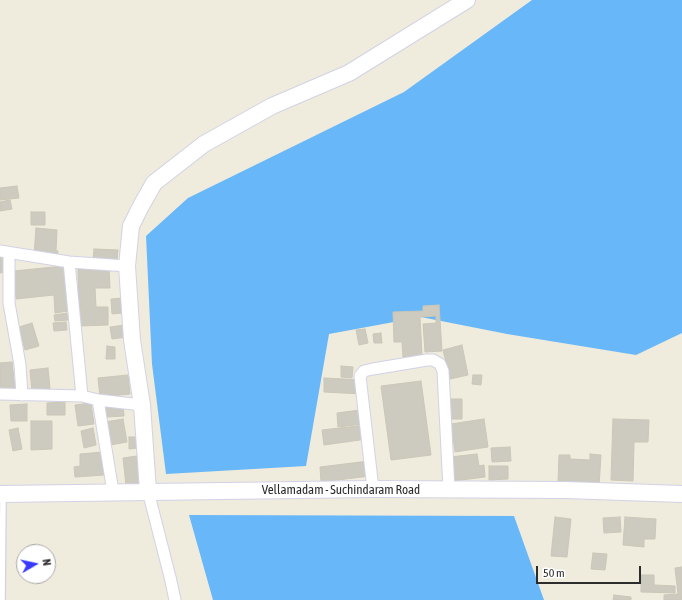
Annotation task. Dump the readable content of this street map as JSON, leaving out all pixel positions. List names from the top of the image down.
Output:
{
  "streets": {
    "main road": ["Vellamadam - Suchindaram Road"]
  },
  "scale_bar": "50 m",
  "north": "right"
}
